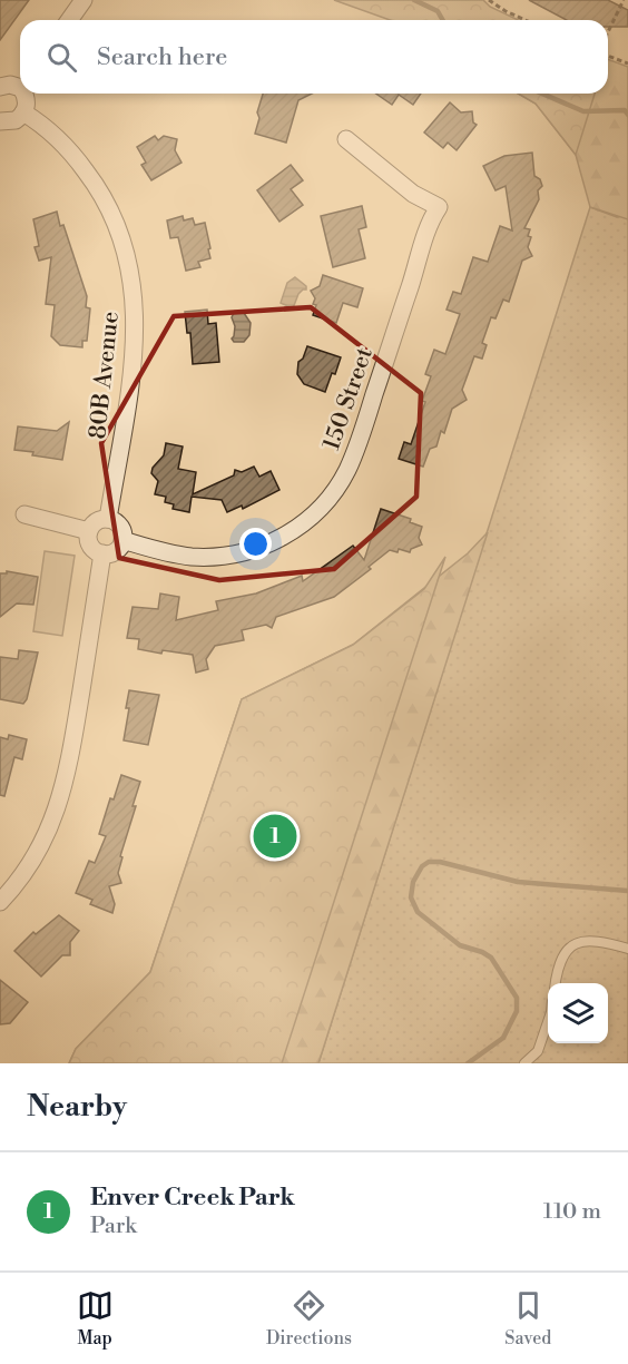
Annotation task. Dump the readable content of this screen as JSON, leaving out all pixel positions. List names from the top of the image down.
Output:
{
  "streets": {
    "street": ["80B Avenue", "150 Street"]
  },
  "crossings": [
    ["80B Avenue", "150 Street"]
  ],
  "page": {
    "search": "Search here",
    "pins": "1",
    "heading": "Nearby",
    "list": [
      {
        "mark": "1",
        "name": "Enver Creek Park",
        "note": "Park",
        "value": "110 m"
      }
    ],
    "nav": ["Map", "Directions", "Saved"]
  }
}
